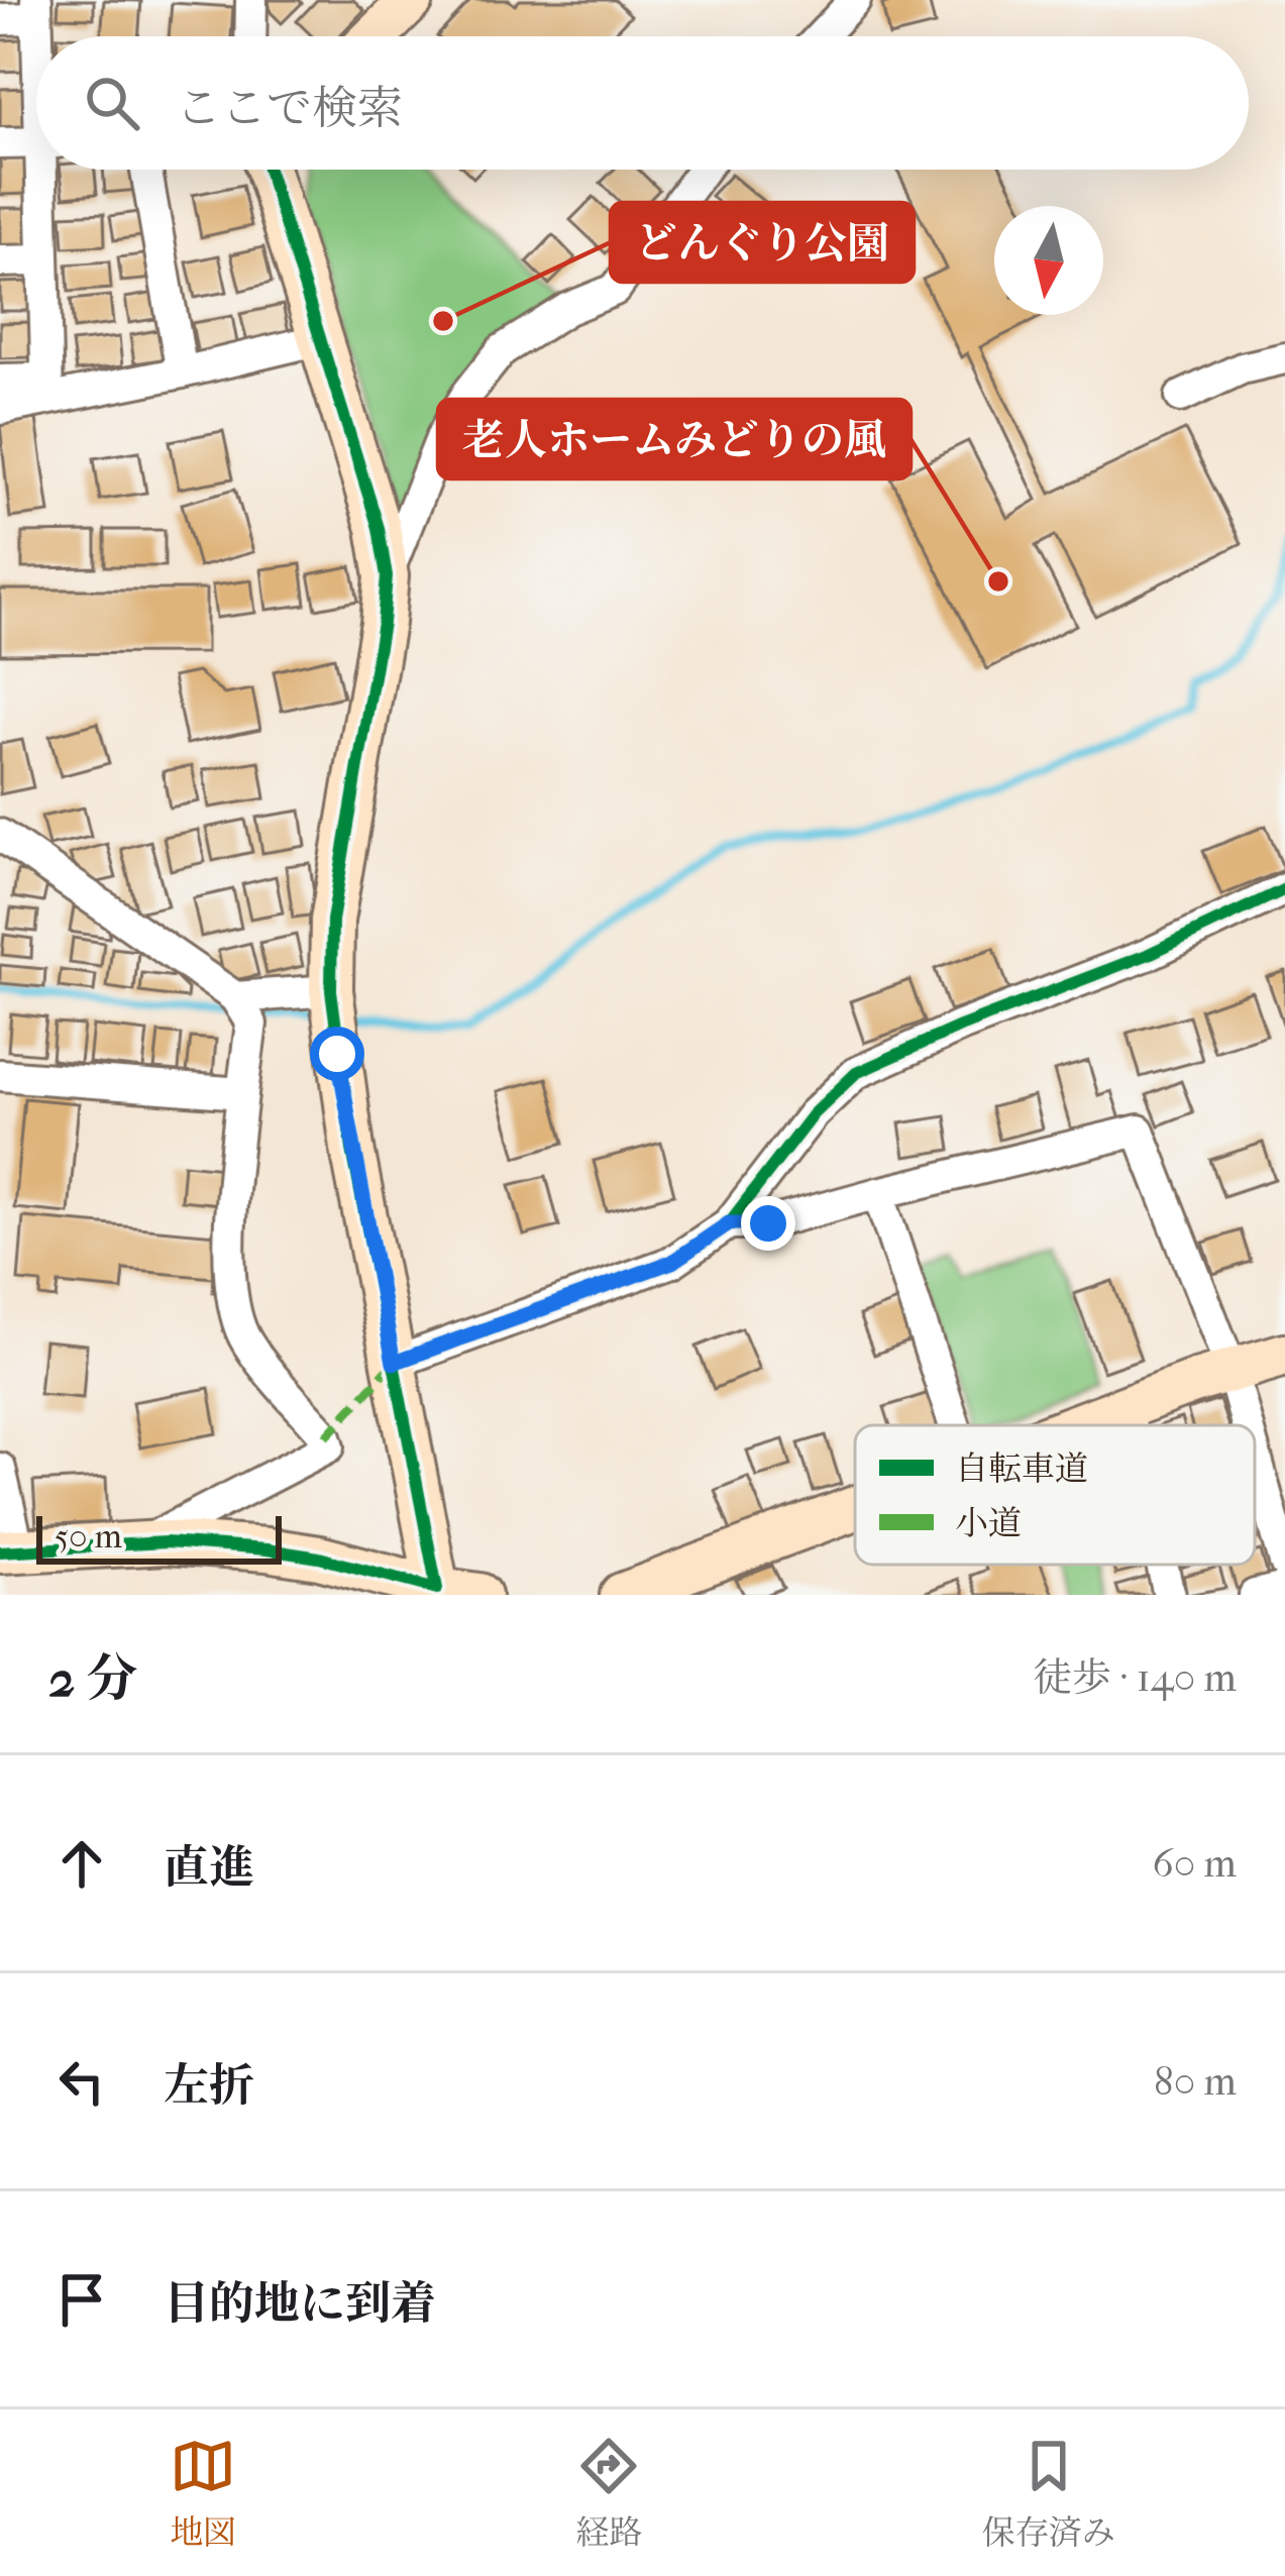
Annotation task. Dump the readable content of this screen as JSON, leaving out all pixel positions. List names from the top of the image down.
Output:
{
  "places": ["どんぐり公園", "老人ホームみどりの風"],
  "legend": ["自転車道", "小道"],
  "scale_bar": "50 m",
  "north": "bottom",
  "page": {
    "search": "ここで検索",
    "scale": "50 m",
    "heading": ["2 分", "徒歩 · 140 m"],
    "list": [
      ["直進", "60 m"],
      ["左折", "80 m"],
      "目的地に到着"
    ],
    "nav": ["地図", "経路", "保存済み"]
  }
}
